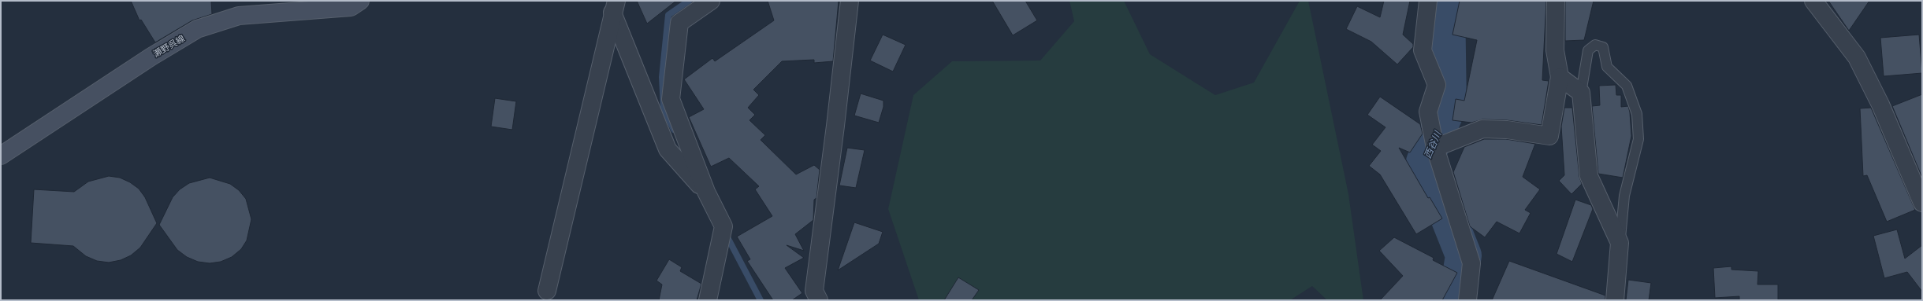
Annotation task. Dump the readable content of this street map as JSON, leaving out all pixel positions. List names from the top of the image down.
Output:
{
  "streets": {
    "main road": ["瀬野呉線"]
  },
  "water": ["西谷川"]
}
